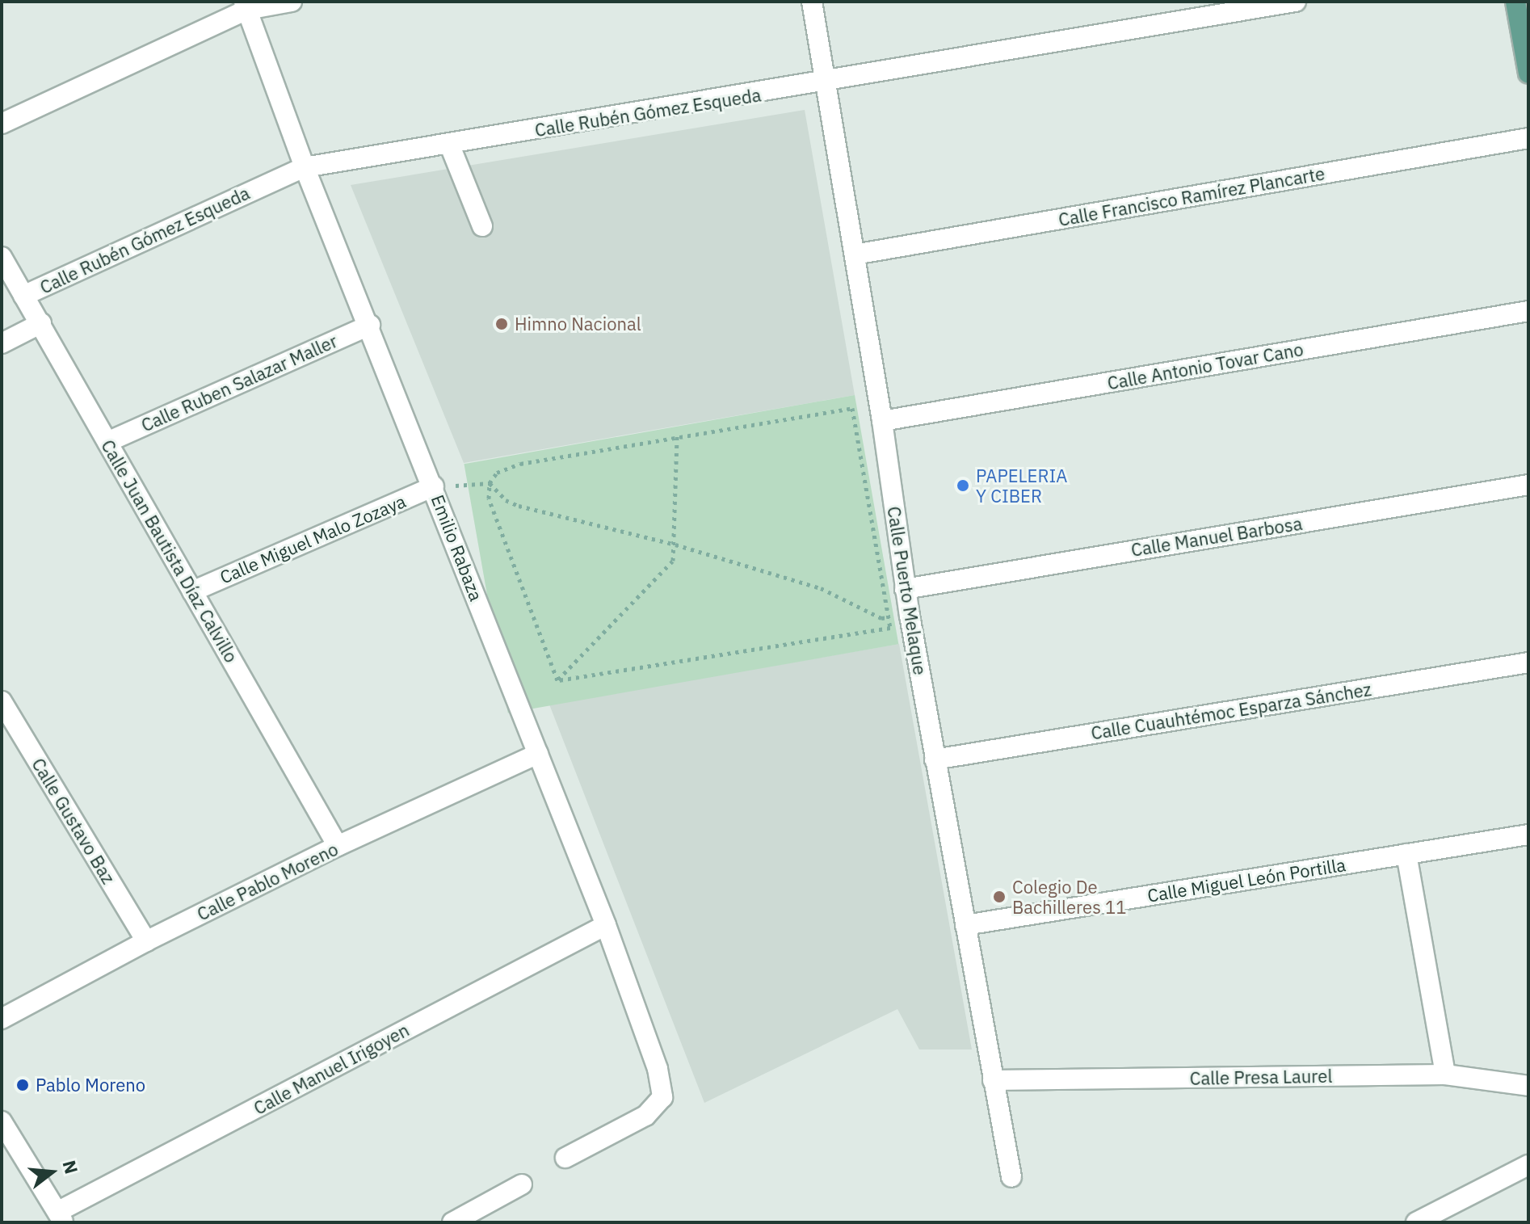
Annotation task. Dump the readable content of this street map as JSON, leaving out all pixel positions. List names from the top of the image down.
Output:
{
  "streets": {
    "street": [
      "Calle Rubén Gómez Esqueda",
      "Calle Francisco Ramírez Plancarte",
      "Calle Antonio Tovar Cano",
      "Calle Ruben Salazar Maller",
      "Calle Manuel Barbosa",
      "Calle Miguel Malo Zozaya",
      "Emilio Rabaza",
      "Calle Juan Bautista Díaz Calvillo",
      "Calle Puerto Melaque",
      "Calle Cuauhtémoc Esparza Sánchez",
      "Calle Gustavo Baz",
      "Calle Miguel León Portilla",
      "Calle Pablo Moreno",
      "Calle Manuel Irigoyen",
      "Calle Presa Laurel"
    ]
  },
  "crossings": [
    ["Calle Rubén Gómez Esqueda", "Emilio Rabaza"],
    ["Calle Rubén Gómez Esqueda", "Calle Juan Bautista Díaz Calvillo"],
    ["Calle Rubén Gómez Esqueda", "Calle Puerto Melaque"],
    ["Calle Francisco Ramírez Plancarte", "Calle Puerto Melaque"],
    ["Calle Antonio Tovar Cano", "Calle Puerto Melaque"],
    ["Calle Ruben Salazar Maller", "Emilio Rabaza"],
    ["Calle Ruben Salazar Maller", "Calle Juan Bautista Díaz Calvillo"],
    ["Calle Manuel Barbosa", "Calle Puerto Melaque"],
    ["Calle Miguel Malo Zozaya", "Emilio Rabaza"],
    ["Calle Miguel Malo Zozaya", "Calle Juan Bautista Díaz Calvillo"],
    ["Emilio Rabaza", "Calle Pablo Moreno"],
    ["Emilio Rabaza", "Calle Manuel Irigoyen"],
    ["Calle Juan Bautista Díaz Calvillo", "Calle Pablo Moreno"],
    ["Calle Puerto Melaque", "Calle Cuauhtémoc Esparza Sánchez"],
    ["Calle Puerto Melaque", "Calle Miguel León Portilla"],
    ["Calle Puerto Melaque", "Calle Presa Laurel"],
    ["Calle Gustavo Baz", "Calle Pablo Moreno"]
  ],
  "places": [
    "Himno Nacional",
    "PAPELERIA Y CIBER",
    "Colegio De Bachilleres 11",
    "Pablo Moreno"
  ],
  "north": "right"
}
